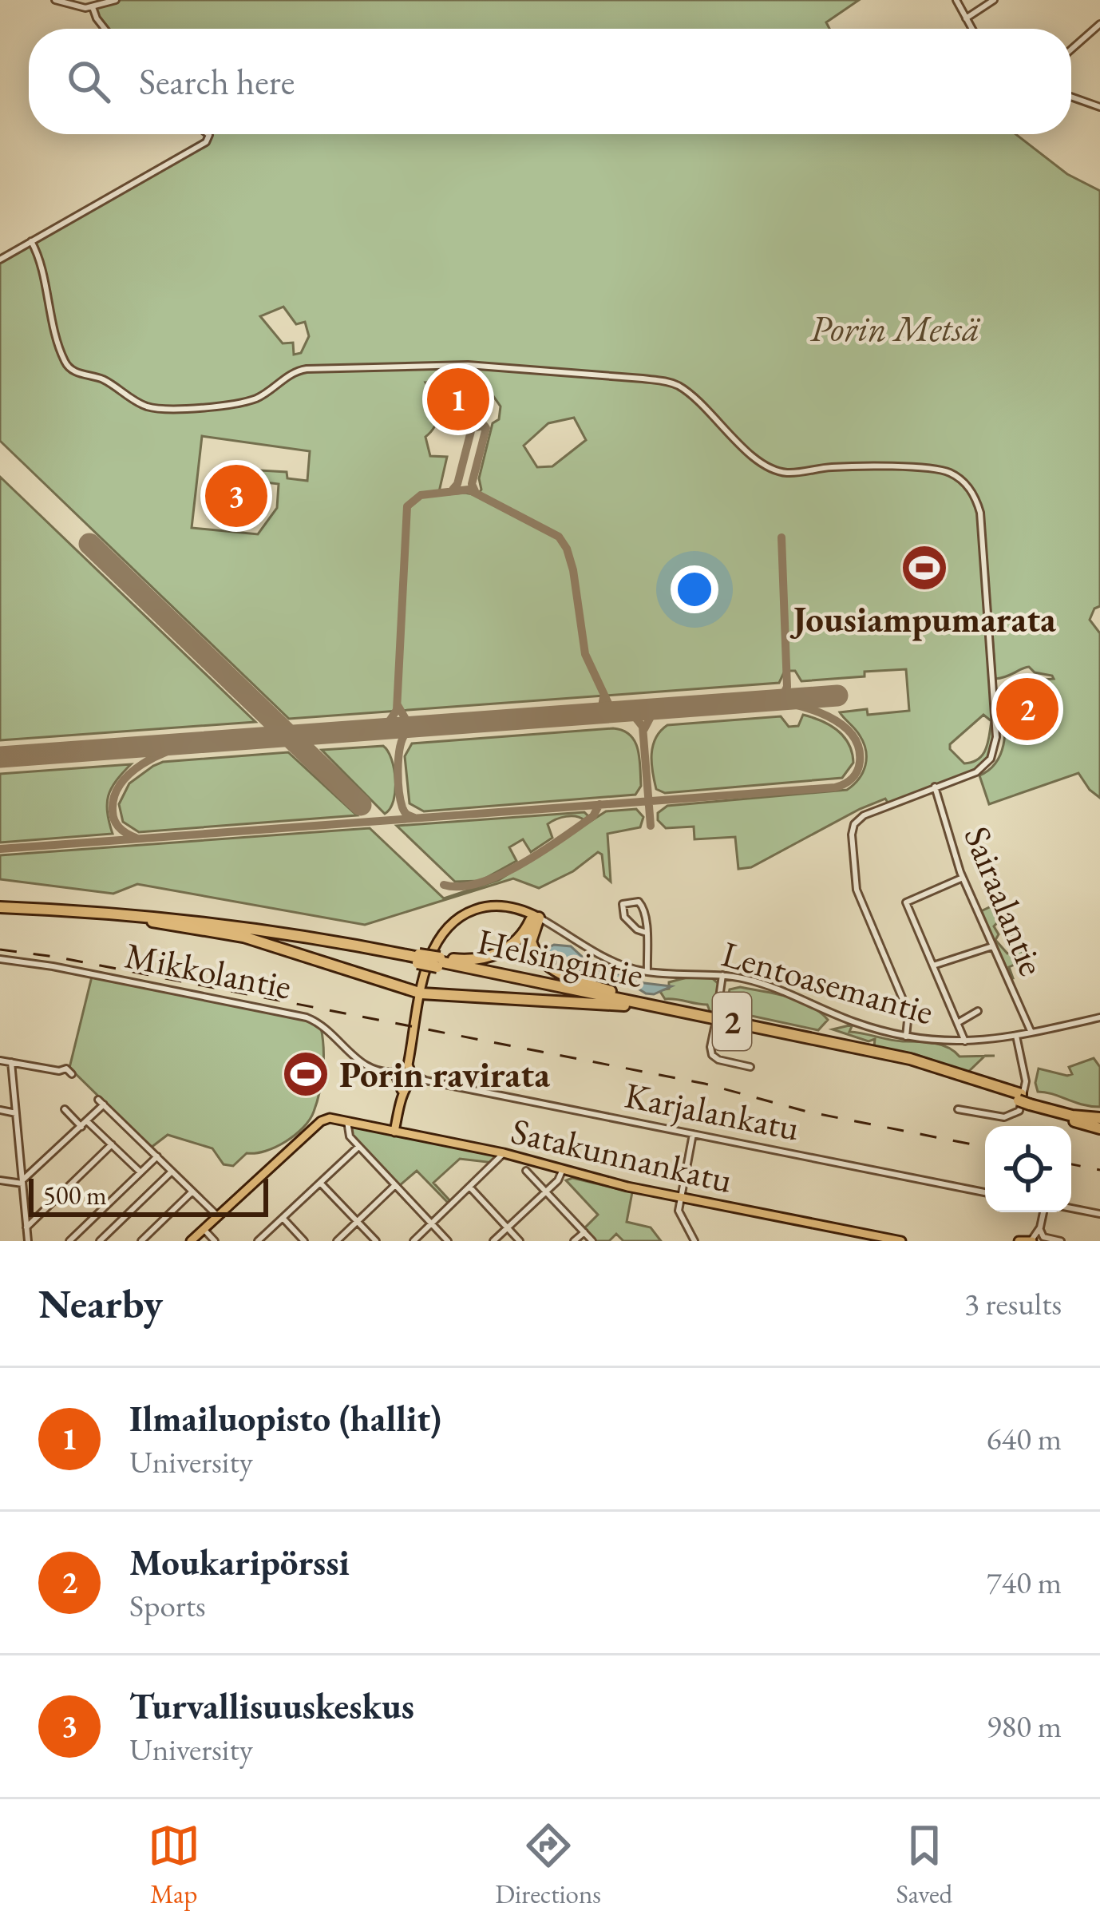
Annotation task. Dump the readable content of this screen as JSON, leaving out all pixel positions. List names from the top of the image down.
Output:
{
  "streets": {
    "highway": ["Helsingintie", "2"],
    "main road": ["Lentoasemantie", "Satakunnankatu"],
    "street": ["Sairaalantie", "Mikkolantie", "Karjalankatu"]
  },
  "crossings": [
    ["Sairaalantie", "Lentoasemantie"],
    ["Mikkolantie", "Lentoasemantie"],
    ["Mikkolantie", "Karjalankatu"],
    ["Lentoasemantie", "Karjalankatu"],
    ["Lentoasemantie", "Satakunnankatu"]
  ],
  "parks": ["Porin Metsä"],
  "places": {
    "sports": ["Jousiampumarata", "Porin ravirata"]
  },
  "scale_bar": "500 m",
  "page": {
    "search": "Search here",
    "pins": ["1", "3", "2"],
    "scale": "500 m",
    "heading": ["Nearby", "3 results"],
    "list": [
      {
        "mark": "1",
        "name": "Ilmailuopisto (hallit)",
        "note": "University",
        "value": "640 m"
      },
      {
        "mark": "2",
        "name": "Moukaripörssi",
        "note": "Sports",
        "value": "740 m"
      },
      {
        "mark": "3",
        "name": "Turvallisuuskeskus",
        "note": "University",
        "value": "980 m"
      }
    ],
    "nav": ["Map", "Directions", "Saved"]
  }
}
